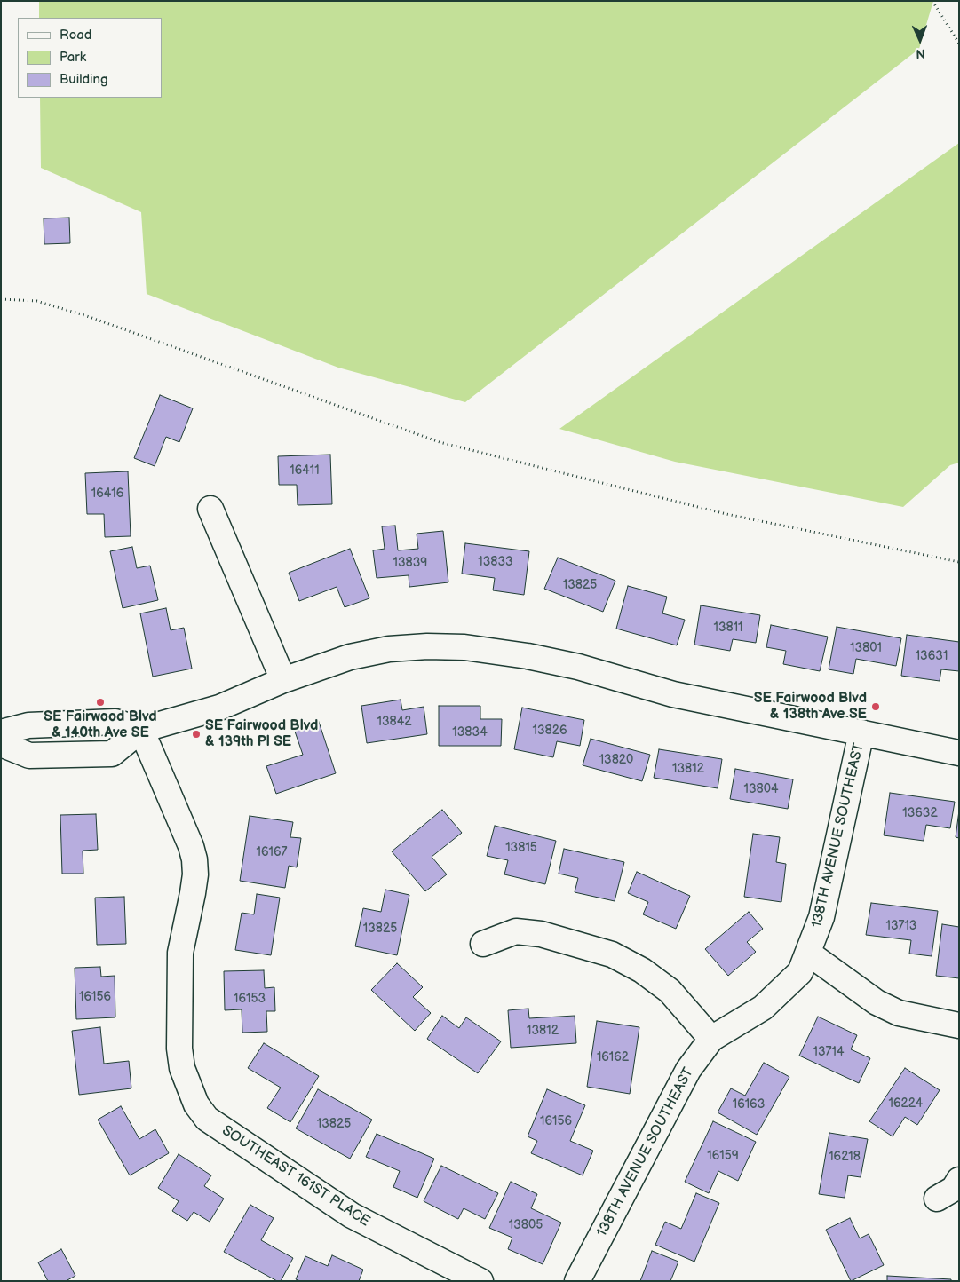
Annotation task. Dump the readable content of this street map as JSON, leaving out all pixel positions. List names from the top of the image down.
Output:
{
  "streets": {
    "street": ["138TH AVENUE SOUTHEAST", "SOUTHEAST 161ST PLACE"]
  },
  "places": ["SE Fairwood Blvd & 140th Ave SE", "SE Fairwood Blvd & 138th Ave SE", "SE Fairwood Blvd & 139th Pl SE"],
  "house_numbers": [
    "16411",
    "16416",
    "13833",
    "13839",
    "13825",
    "13811",
    "13801",
    "13631",
    "13842",
    "13826",
    "13834",
    "13820",
    "13812",
    "13804",
    "13632",
    "13815",
    "16167",
    "13713",
    "13825",
    "16156",
    "16153",
    "13812",
    "13714",
    "16162",
    "16224",
    "16163",
    "16156",
    "13825",
    "16159",
    "16218",
    "13805"
  ],
  "legend": ["Road", "Park", "Building"],
  "north": "bottom"
}
